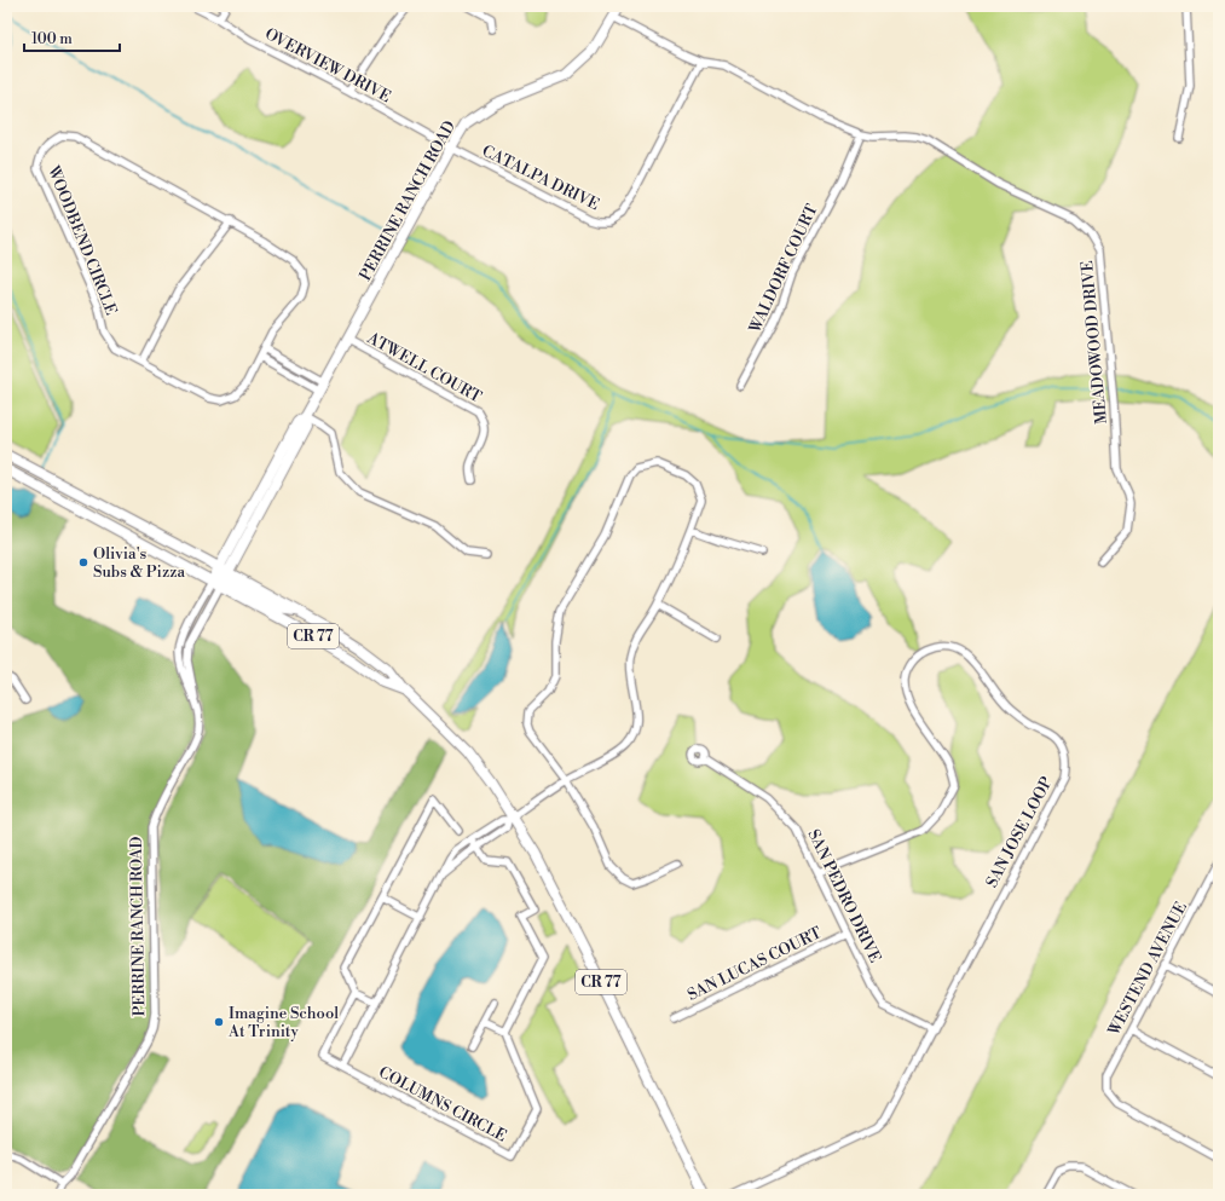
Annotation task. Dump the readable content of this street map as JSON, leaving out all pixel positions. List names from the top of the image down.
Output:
{
  "streets": {
    "main road": ["PERRINE RANCH ROAD", "CR 77"],
    "street": [
      "OVERVIEW DRIVE",
      "CATALPA DRIVE",
      "WOODBEND CIRCLE",
      "WALDORF COURT",
      "MEADOWOOD DRIVE",
      "ATWELL COURT",
      "SAN JOSE LOOP",
      "SAN PEDRO DRIVE",
      "SAN LUCAS COURT",
      "WESTEND AVENUE",
      "COLUMNS CIRCLE"
    ]
  },
  "crossings": [
    ["OVERVIEW DRIVE", "CATALPA DRIVE"],
    ["OVERVIEW DRIVE", "PERRINE RANCH ROAD"],
    ["CATALPA DRIVE", "PERRINE RANCH ROAD"],
    ["CATALPA DRIVE", "MEADOWOOD DRIVE"],
    ["PERRINE RANCH ROAD", "MEADOWOOD DRIVE"],
    ["PERRINE RANCH ROAD", "ATWELL COURT"],
    ["PERRINE RANCH ROAD", "CR 77"],
    ["WALDORF COURT", "MEADOWOOD DRIVE"],
    ["SAN JOSE LOOP", "SAN PEDRO DRIVE"],
    ["SAN PEDRO DRIVE", "SAN LUCAS COURT"]
  ],
  "places": ["Olivia's Subs & Pizza", "Imagine School At Trinity"],
  "scale_bar": "100 m"
}
